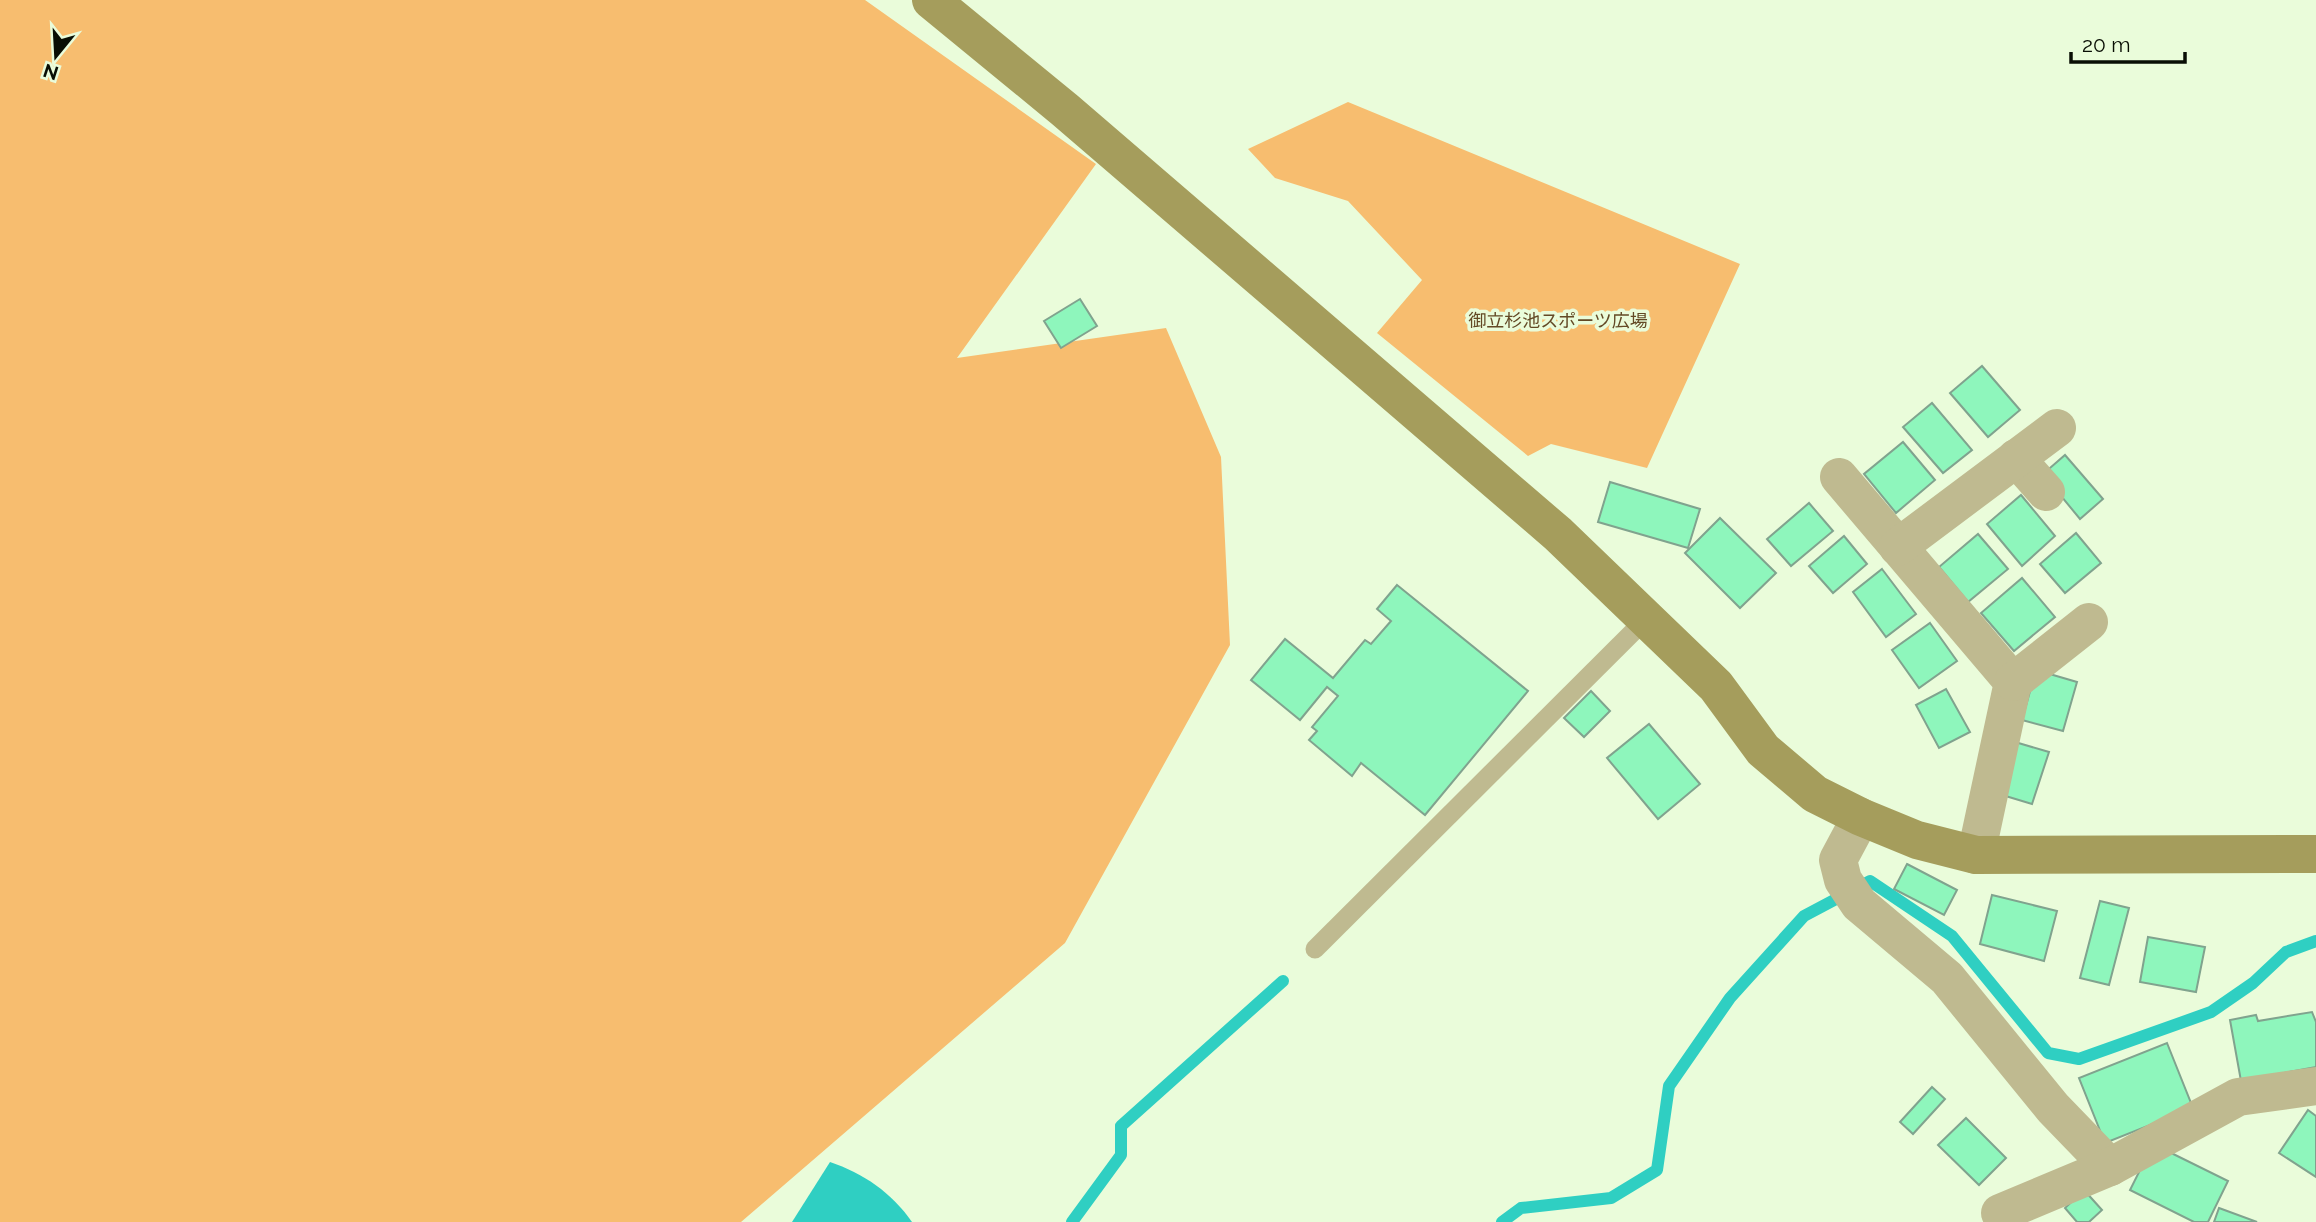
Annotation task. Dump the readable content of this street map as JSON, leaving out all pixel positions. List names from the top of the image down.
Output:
{
  "parks": ["御立杉池スポーツ広場"],
  "scale_bar": "20 m",
  "north": "bottom"
}
